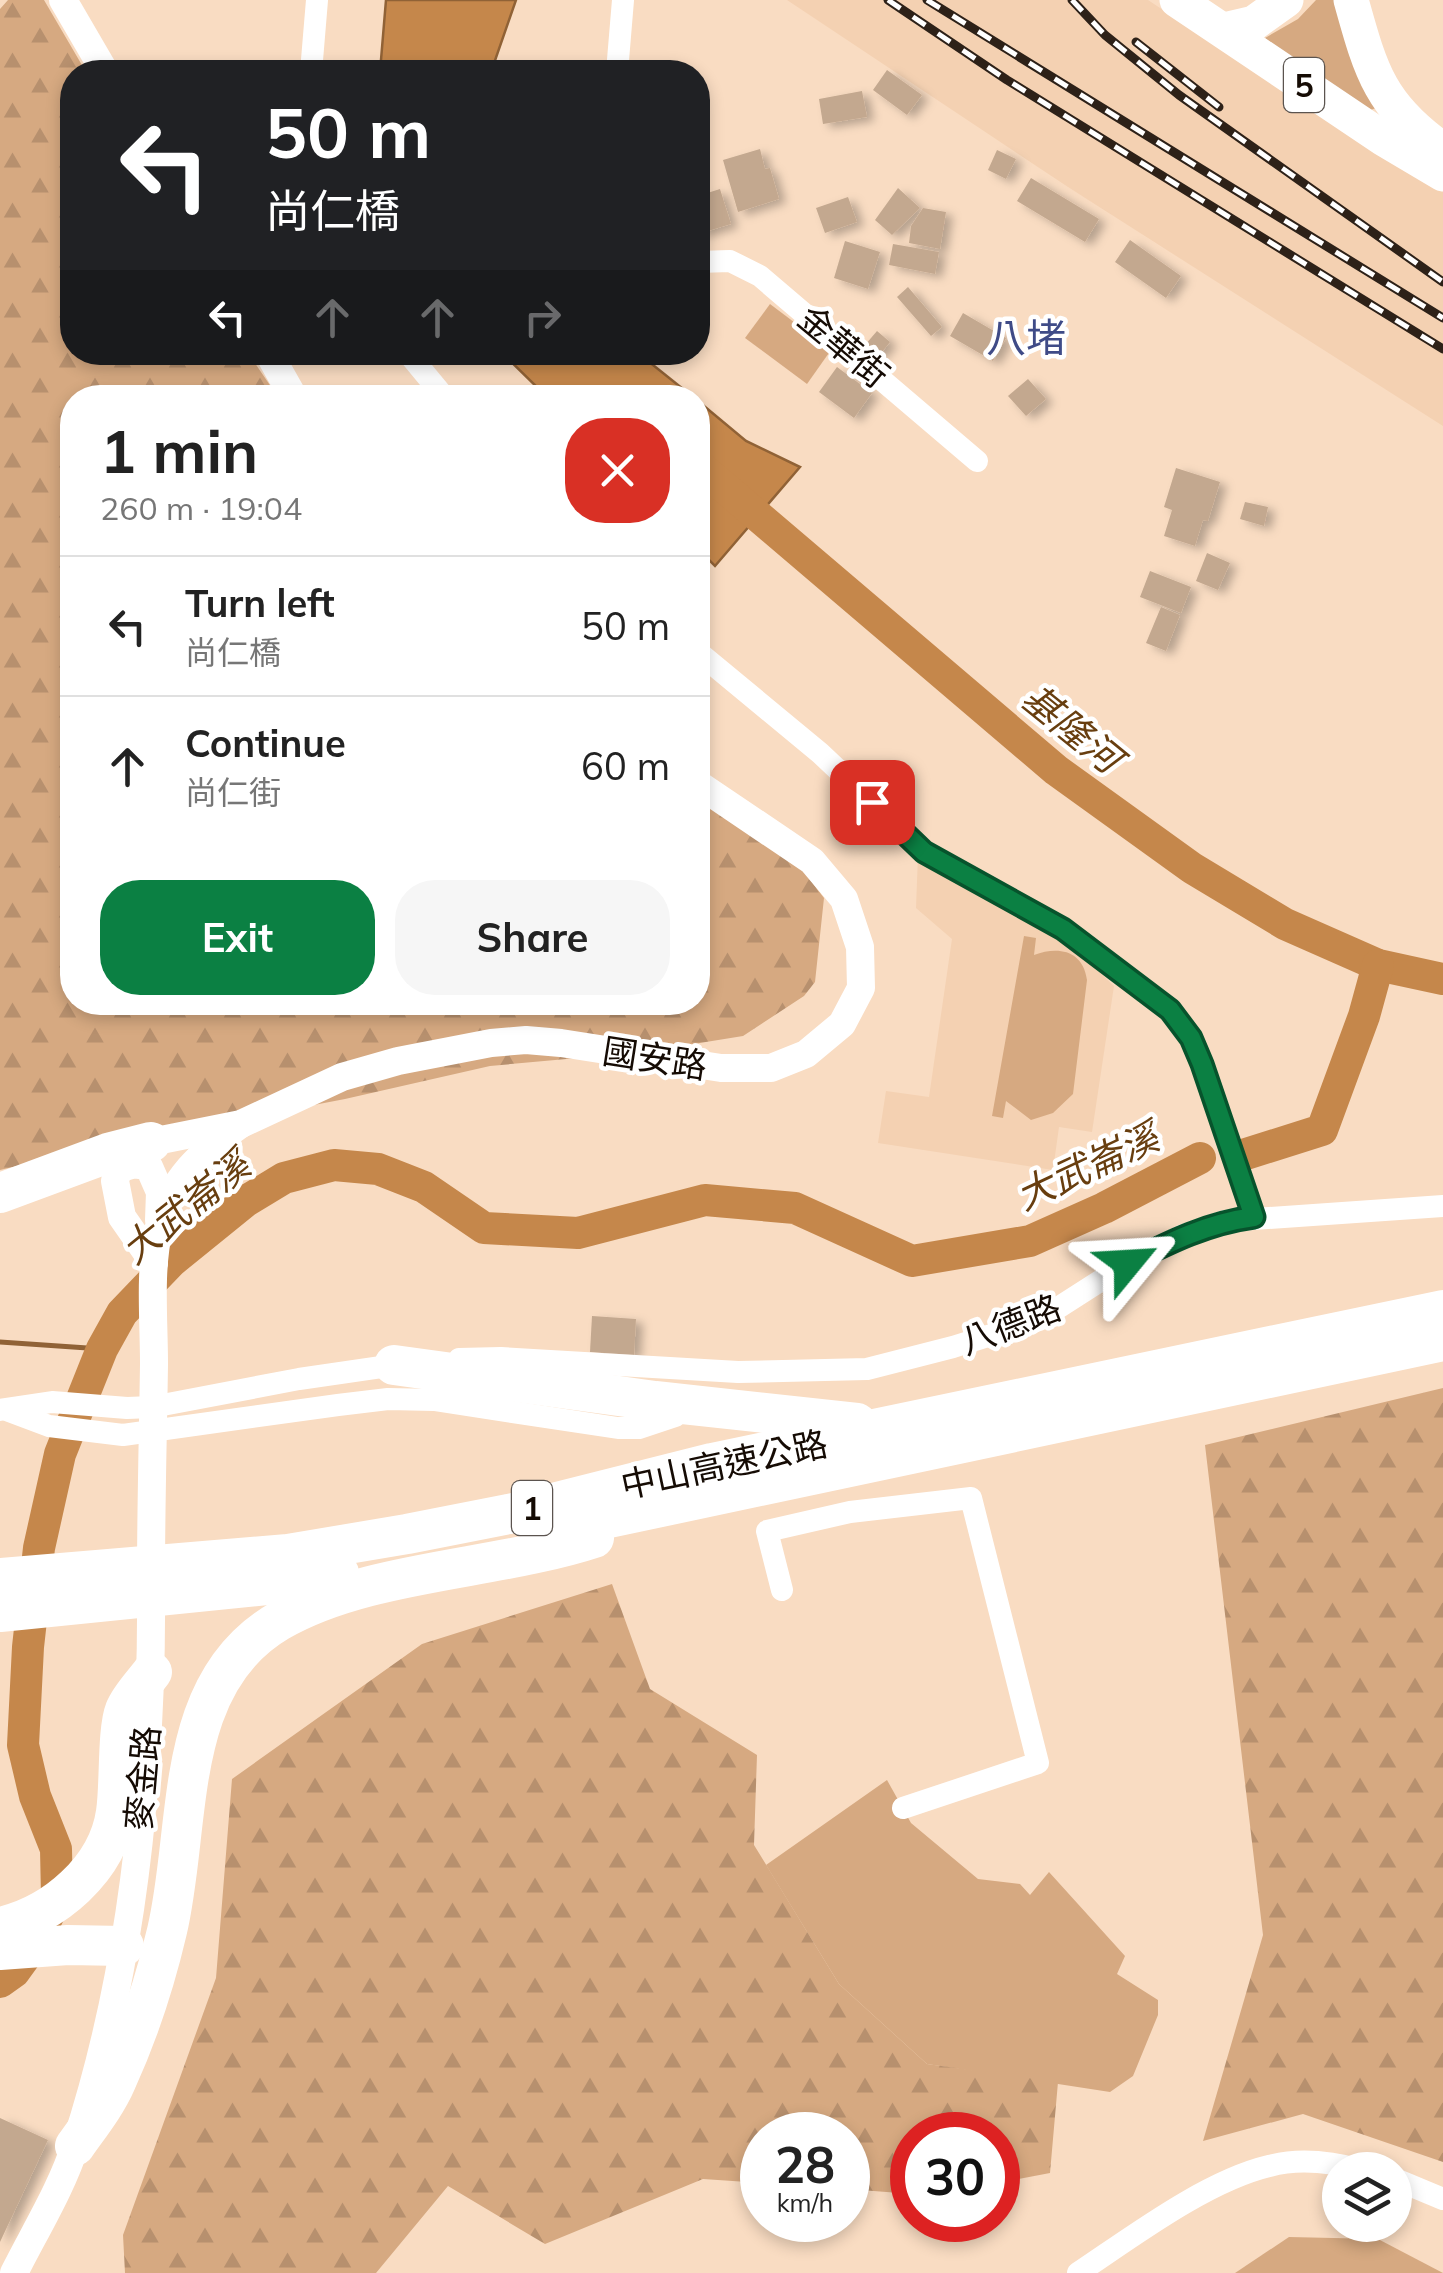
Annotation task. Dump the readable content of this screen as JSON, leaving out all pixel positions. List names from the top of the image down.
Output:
{
  "streets": {
    "highway": ["中山高速公路", "1"],
    "main road": ["5"],
    "street": [
      "金華街",
      "國安路",
      "八德路",
      "麥金路"
    ]
  },
  "crossings": [
    ["國安路", "麥金路"],
    ["八德路", "麥金路"]
  ],
  "districts": ["八堵"],
  "water": ["基隆河", "大武崙溪"],
  "page": {
    "turn": ["50 m", "尚仁橋"],
    "heading": ["1 min", "260 m · 19:04"],
    "list": [
      {
        "name": "Turn left",
        "note": "尚仁橋",
        "value": "50 m"
      },
      {
        "name": "Continue",
        "note": "尚仁街",
        "value": "60 m"
      }
    ],
    "buttons": ["Exit", "Share"],
    "speed": "28 km/h",
    "limit": "30"
  }
}
